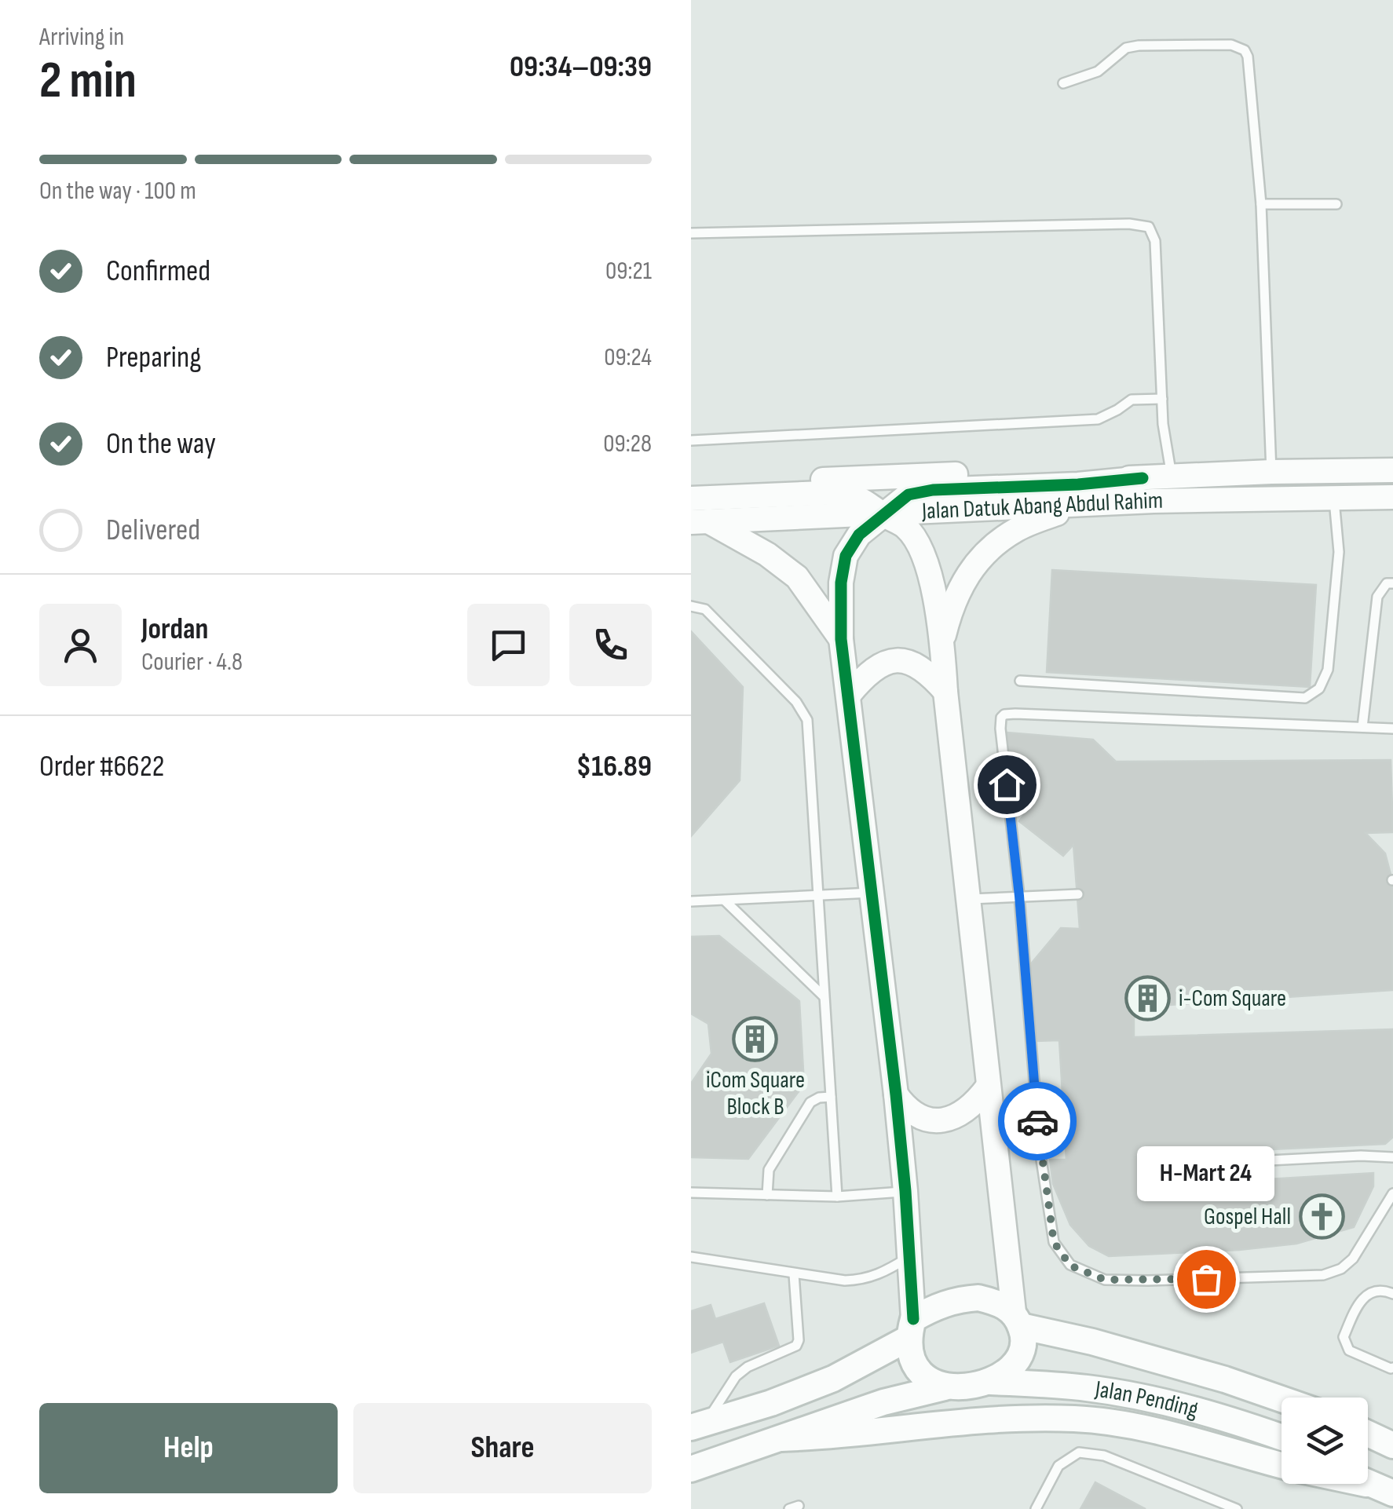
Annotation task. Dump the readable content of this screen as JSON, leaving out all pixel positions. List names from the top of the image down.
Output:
{
  "streets": {
    "main road": ["Jalan Pending"],
    "street": ["Jalan Datuk Abang Abdul Rahim"]
  },
  "places": {
    "building": ["i-Com Square", "iCom Square Block B"],
    "church": ["Gospel Hall"],
    "other": ["H-Mart 24"]
  },
  "page": {
    "heading": ["2 min", "Arriving in", "09:34–09:39"],
    "panel": [
      "Jordan",
      "Courier · 4.8",
      "Order #6622",
      "$16.89"
    ],
    "bar": "On the way · 100 m",
    "list": [
      ["Confirmed", "09:21"],
      ["Preparing", "09:24"],
      ["On the way", "09:28"],
      "Delivered"
    ],
    "bubble": "H-Mart 24",
    "buttons": ["Help", "Share"]
  }
}
